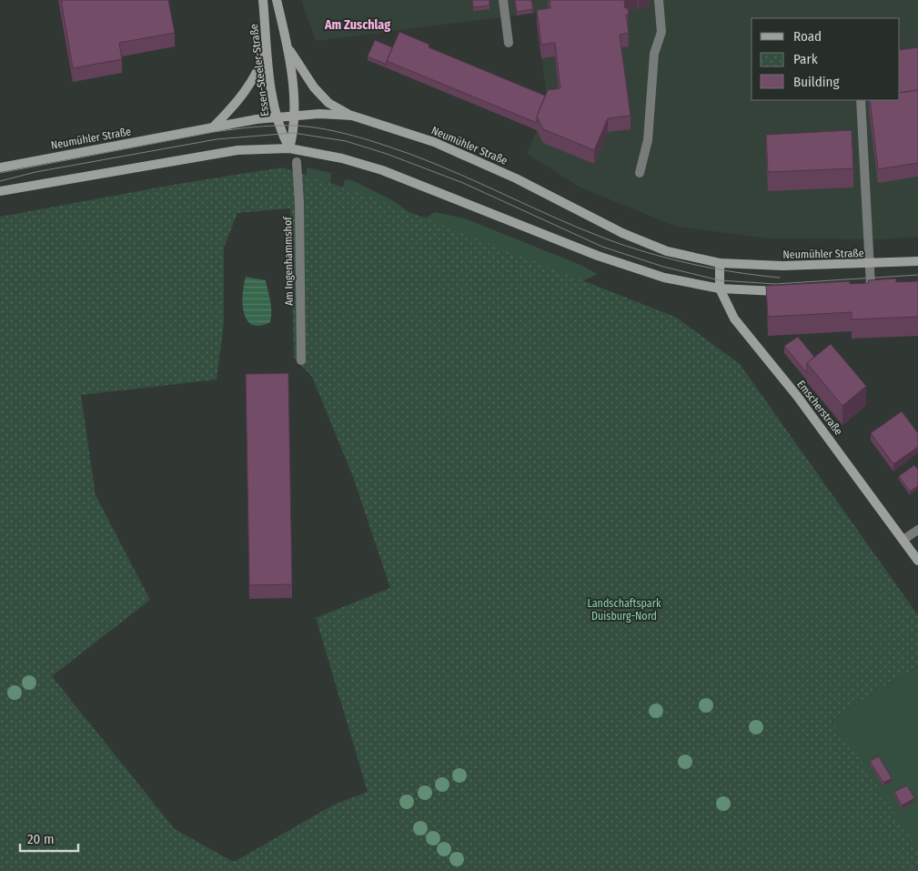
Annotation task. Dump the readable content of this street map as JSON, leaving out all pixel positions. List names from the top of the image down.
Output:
{
  "streets": {
    "main road": ["Essen-Steeler-Straße", "Neumühler Straße", "Emscherstraße"],
    "lane": ["Am Ingenhammshof"]
  },
  "crossings": [
    ["Essen-Steeler-Straße", "Neumühler Straße"],
    ["Neumühler Straße", "Emscherstraße"]
  ],
  "districts": ["Am Zuschlag"],
  "parks": ["Landschaftspark Duisburg-Nord"],
  "legend": ["Road", "Park", "Building"],
  "scale_bar": "20 m"
}
